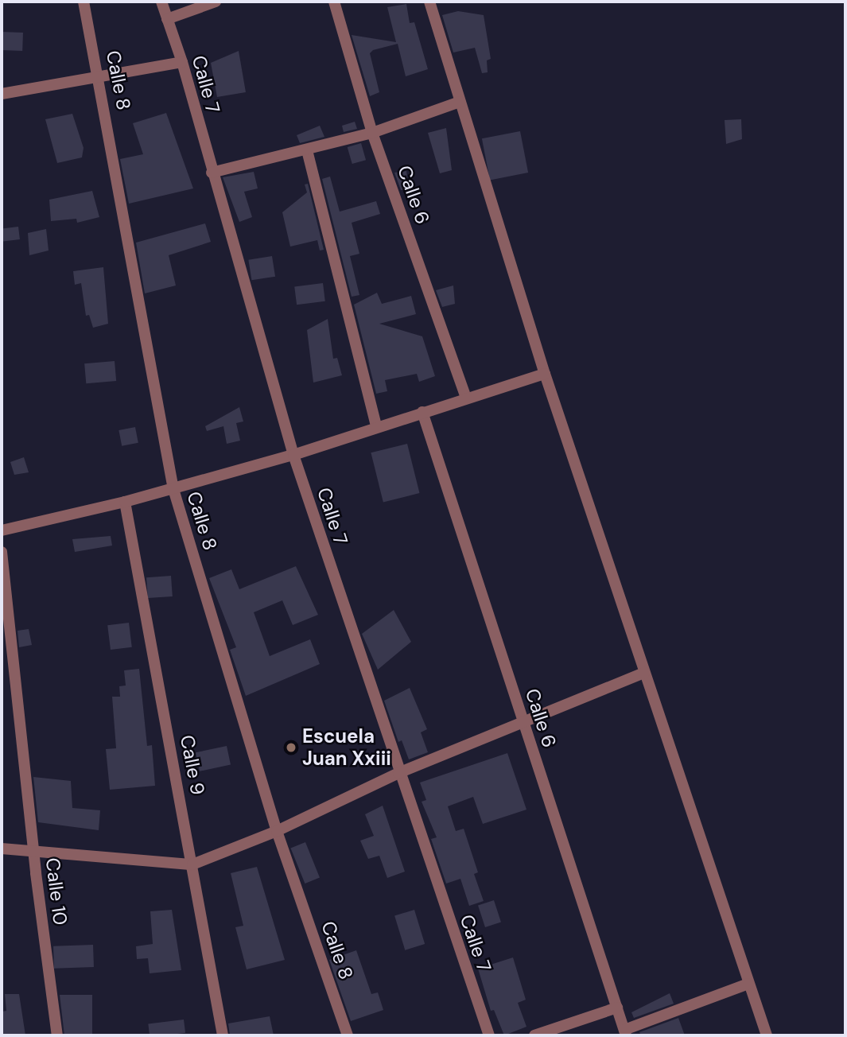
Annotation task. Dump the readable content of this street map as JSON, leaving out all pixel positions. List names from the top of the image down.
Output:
{
  "streets": {
    "street": [
      "Calle 8",
      "Calle 7",
      "Calle 6",
      "Calle 9",
      "Calle 10"
    ]
  },
  "places": ["Escuela Juan Xxiii"]
}
